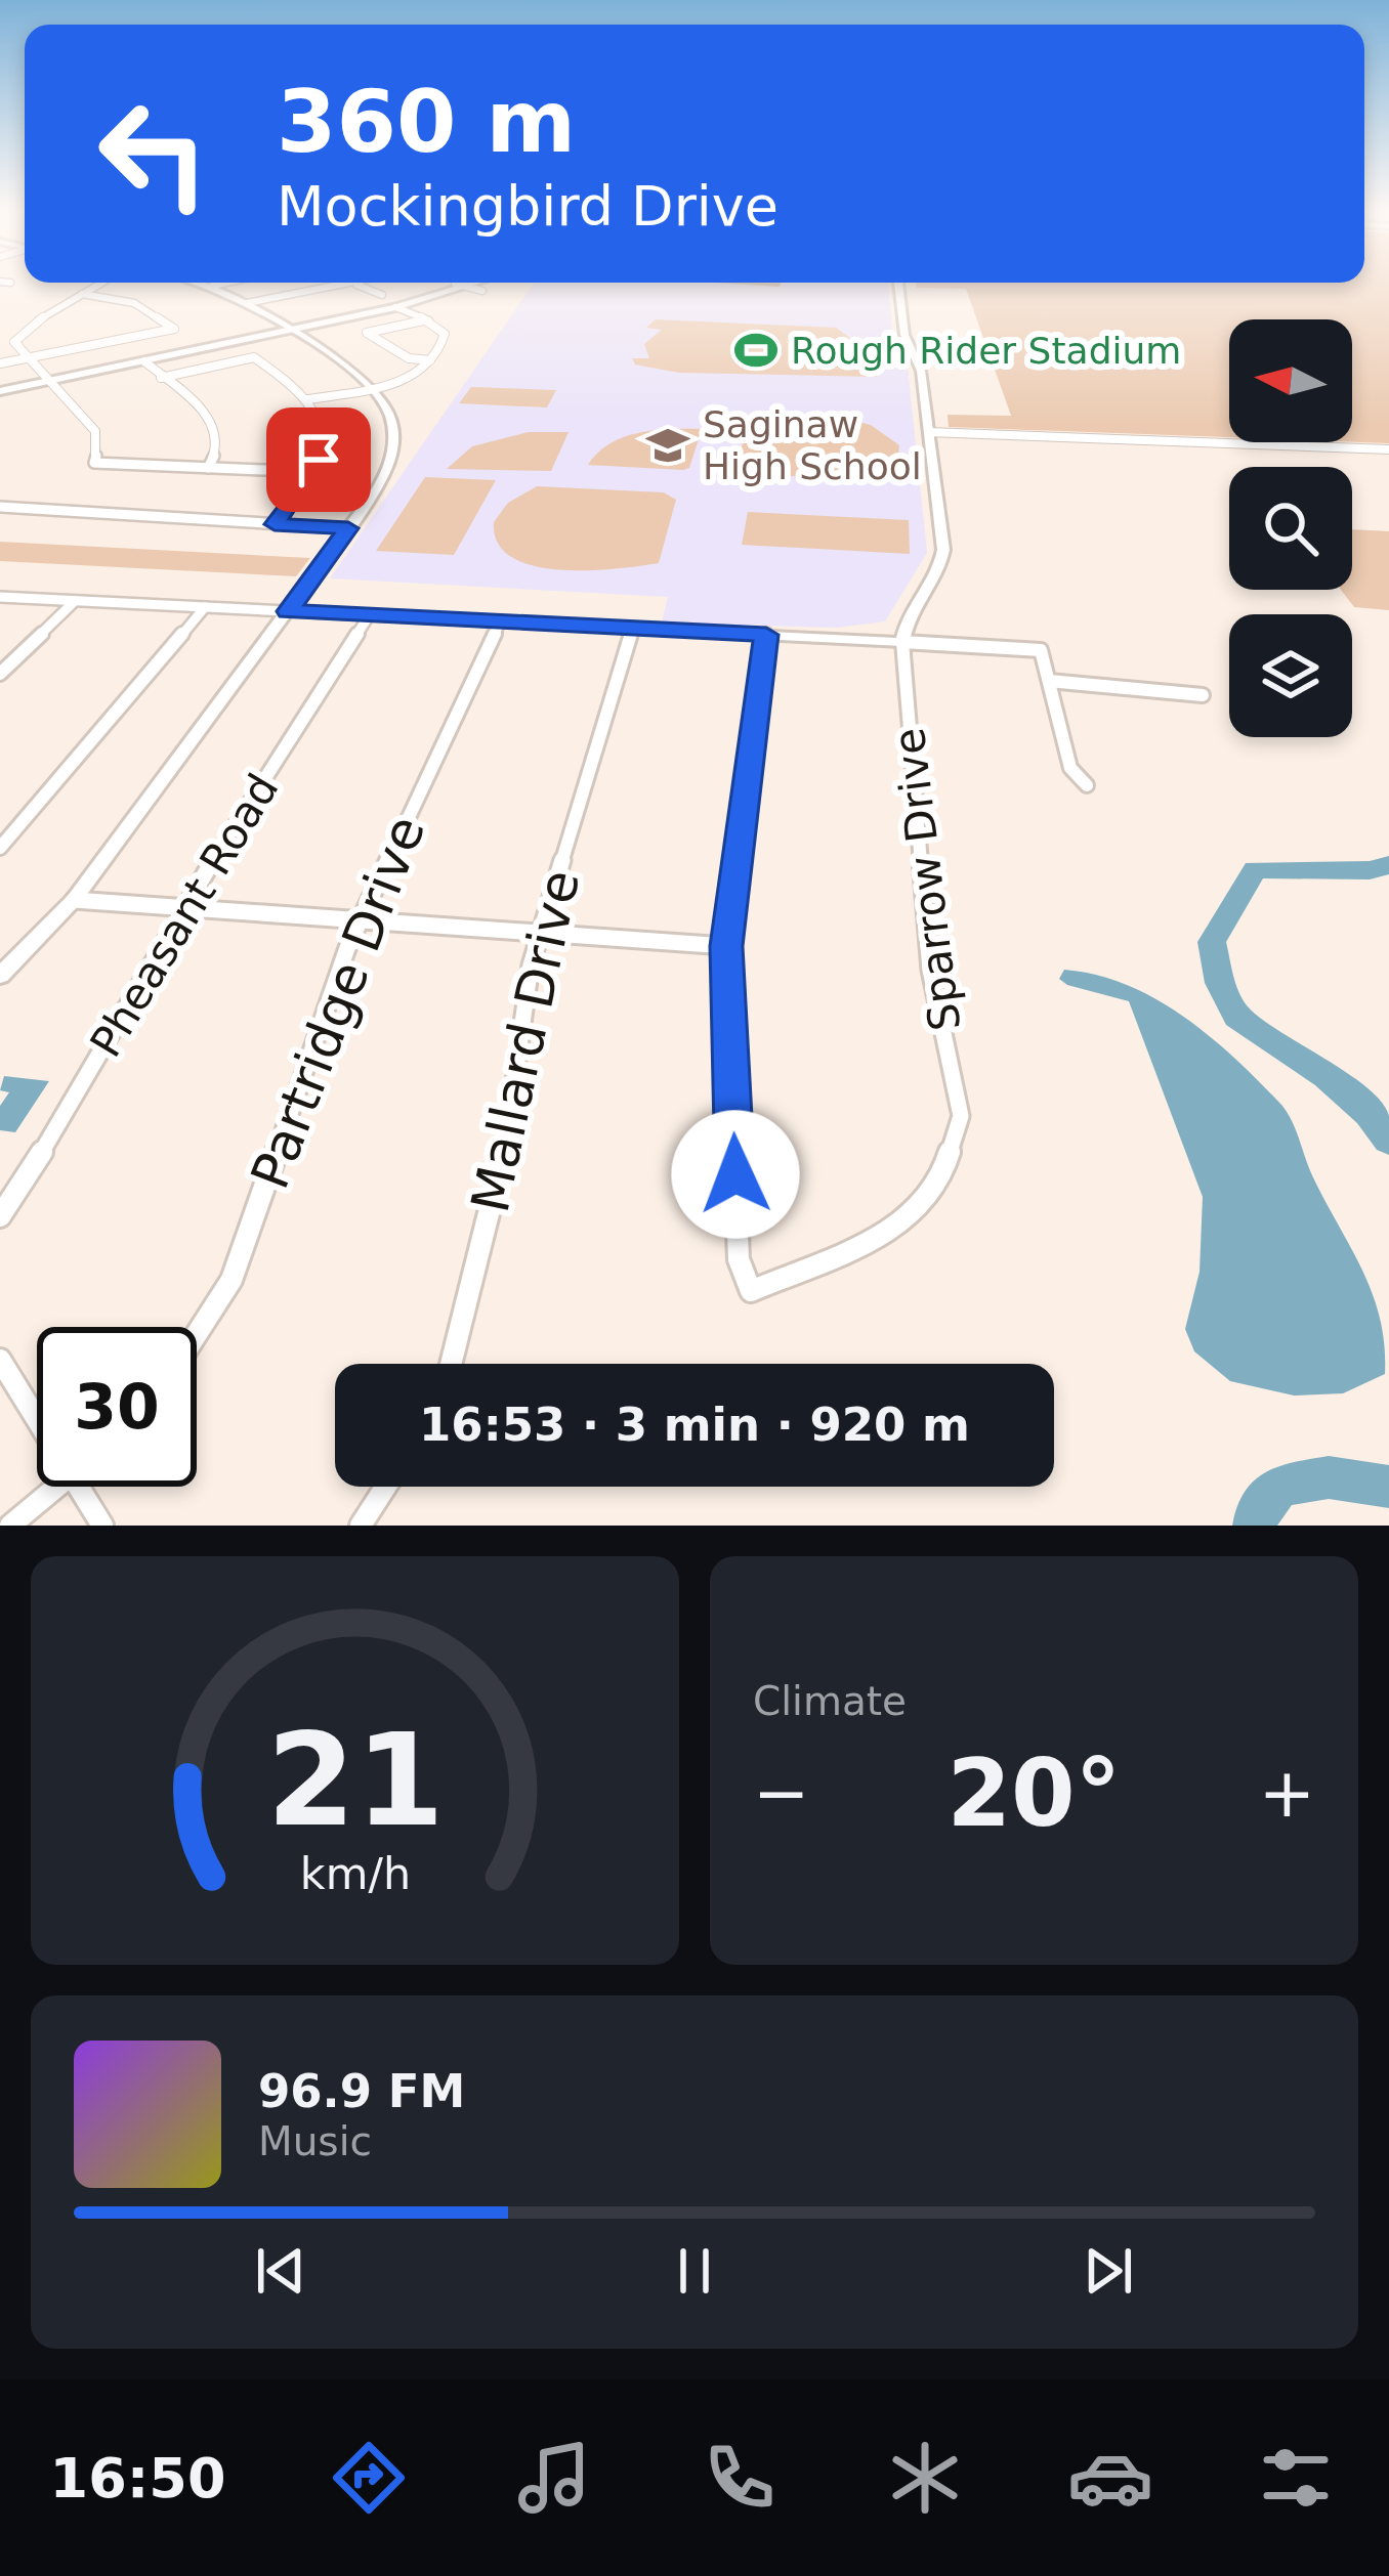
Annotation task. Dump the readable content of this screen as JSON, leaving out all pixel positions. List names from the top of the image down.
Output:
{
  "streets": {
    "street": [
      "Sparrow Drive",
      "Pheasant Road",
      "Partridge Drive",
      "Mallard Drive"
    ]
  },
  "places": {
    "sports": ["Rough Rider Stadium"],
    "school or university": ["Saginaw High School"]
  },
  "north": "left",
  "page": {
    "turn": ["360 m", "Mockingbird Drive"],
    "limit": "30",
    "trip": "16:53 · 3 min · 920 m",
    "tile": "Climate",
    "heat": ["−", "20°", "+"],
    "song": ["96.9 FM", "Music"],
    "tabs": "16:50",
    "gauge": ["21", "km/h"]
  }
}
